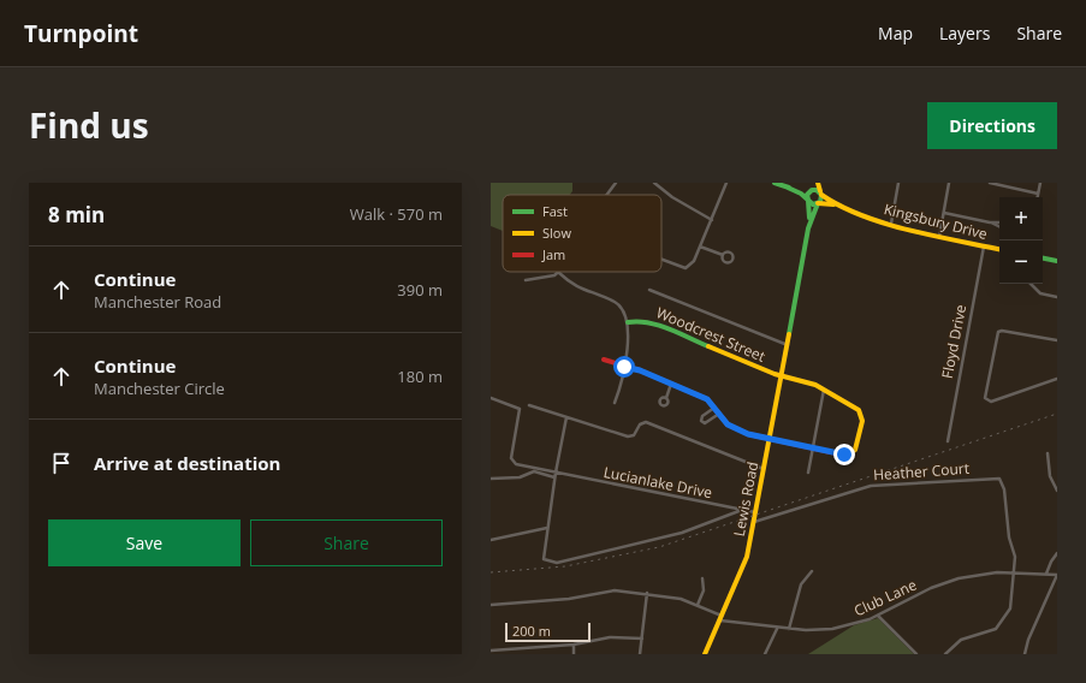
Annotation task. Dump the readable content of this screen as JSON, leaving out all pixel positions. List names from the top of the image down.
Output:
{
  "streets": {
    "street": [
      "Kingsbury Drive",
      "Woodcrest Street",
      "Floyd Drive",
      "Heather Court",
      "Lucianlake Drive",
      "Lewis Road",
      "Club Lane"
    ]
  },
  "crossings": [
    ["Kingsbury Drive", "Floyd Drive"],
    ["Kingsbury Drive", "Lewis Road"],
    ["Woodcrest Street", "Lewis Road"],
    ["Heather Court", "Lewis Road"],
    ["Heather Court", "Club Lane"],
    ["Lucianlake Drive", "Lewis Road"],
    ["Lewis Road", "Club Lane"]
  ],
  "legend": ["Fast", "Slow", "Jam"],
  "scale_bar": "200 m",
  "page": {
    "header": "Turnpoint",
    "nav": ["Map", "Layers", "Share"],
    "title": "Find us",
    "buttons": [
      "Directions",
      ["Save", "Share"]
    ],
    "heading": ["8 min", "Walk · 570 m"],
    "map_buttons": ["+", "−"],
    "list": [
      ["Continue", "Manchester Road", "390 m"],
      ["Continue", "Manchester Circle", "180 m"],
      "Arrive at destination"
    ],
    "scale": "200 m"
  }
}
